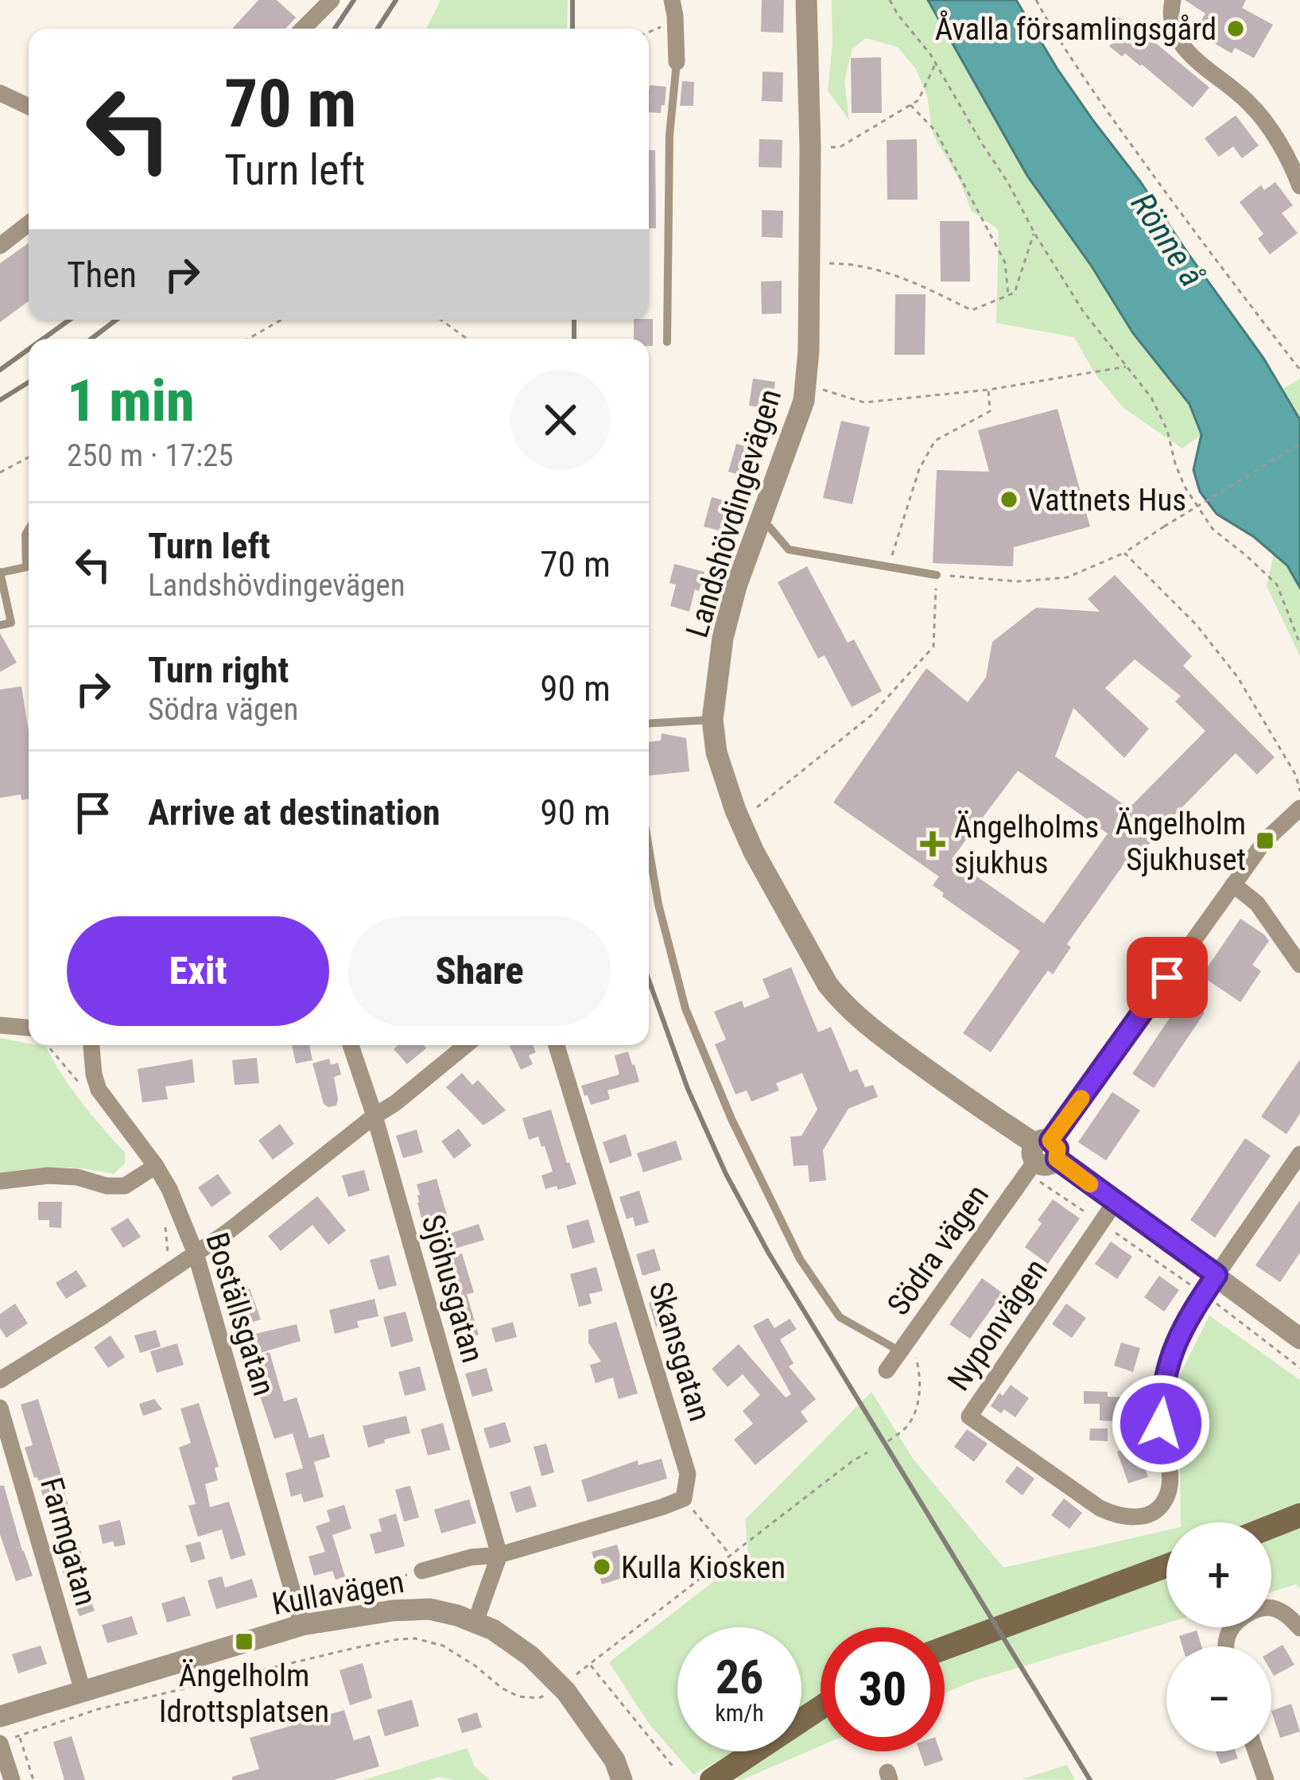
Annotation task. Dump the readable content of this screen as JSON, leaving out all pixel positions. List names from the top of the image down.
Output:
{
  "streets": {
    "street": [
      "Landshövdingevägen",
      "Södra vägen",
      "Sjöhusgatan",
      "Boställsgatan",
      "Nyponvägen",
      "Skansgatan",
      "Farmgatan",
      "Kullavägen"
    ]
  },
  "crossings": [
    ["Landshövdingevägen", "Södra vägen"],
    ["Landshövdingevägen", "Nyponvägen"],
    ["Boställsgatan", "Kullavägen"],
    ["Farmgatan", "Kullavägen"]
  ],
  "water": ["Rönne å"],
  "places": {
    "other": ["Åvalla församlingsgård", "Vattnets Hus", "Kulla Kiosken"],
    "transit": ["Ängelholm Sjukhuset", "Ängelholm Idrottsplatsen"],
    "health": ["Ängelholms sjukhus"]
  },
  "page": {
    "turn": ["70 m", "Turn left"],
    "then": "Then",
    "heading": ["1 min", "250 m · 17:25"],
    "list": [
      {
        "name": "Turn left",
        "note": "Landshövdingevägen",
        "value": "70 m"
      },
      {
        "name": "Turn right",
        "note": "Södra vägen",
        "value": "90 m"
      },
      {
        "name": "Arrive at destination",
        "value": "90 m"
      }
    ],
    "buttons": ["Exit", "Share"],
    "map_buttons": ["+", "−"],
    "speed": "26 km/h",
    "limit": "30"
  }
}
